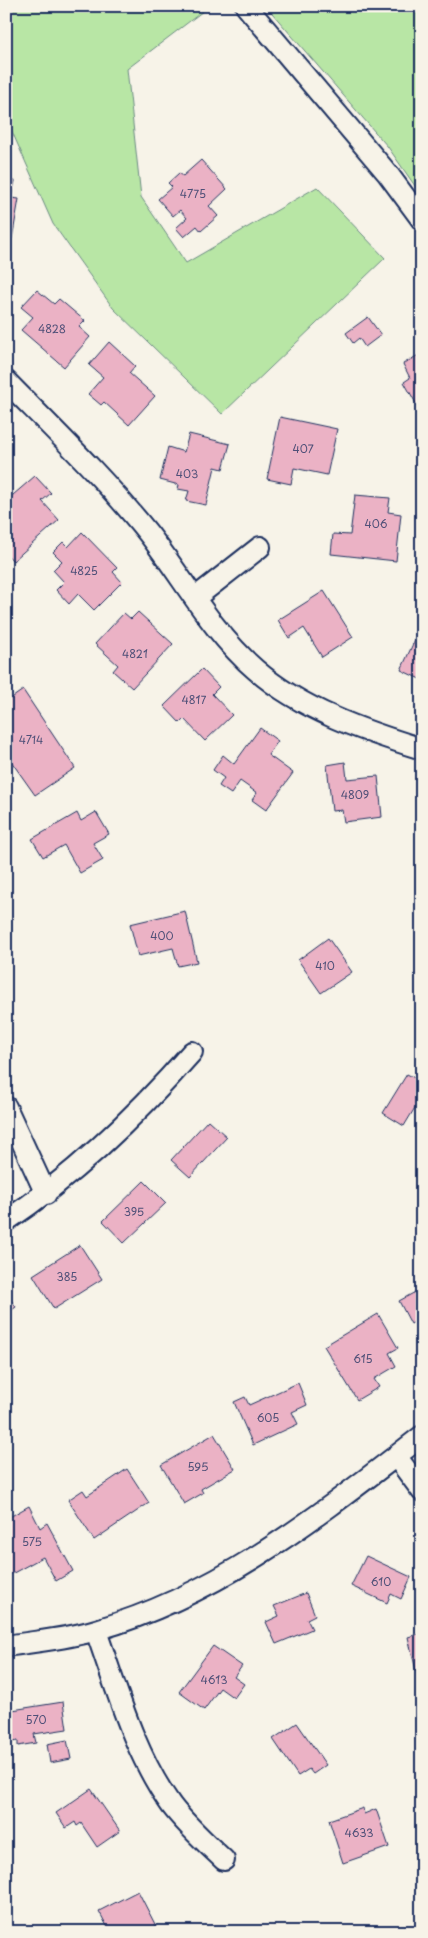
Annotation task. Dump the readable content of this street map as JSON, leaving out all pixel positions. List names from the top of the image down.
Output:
{
  "house_numbers": [
    "4775",
    "4828",
    "407",
    "403",
    "406",
    "4825",
    "4821",
    "4817",
    "4714",
    "4809",
    "400",
    "410",
    "395",
    "385",
    "615",
    "605",
    "595",
    "575",
    "610",
    "4613",
    "570",
    "4633"
  ]
}
